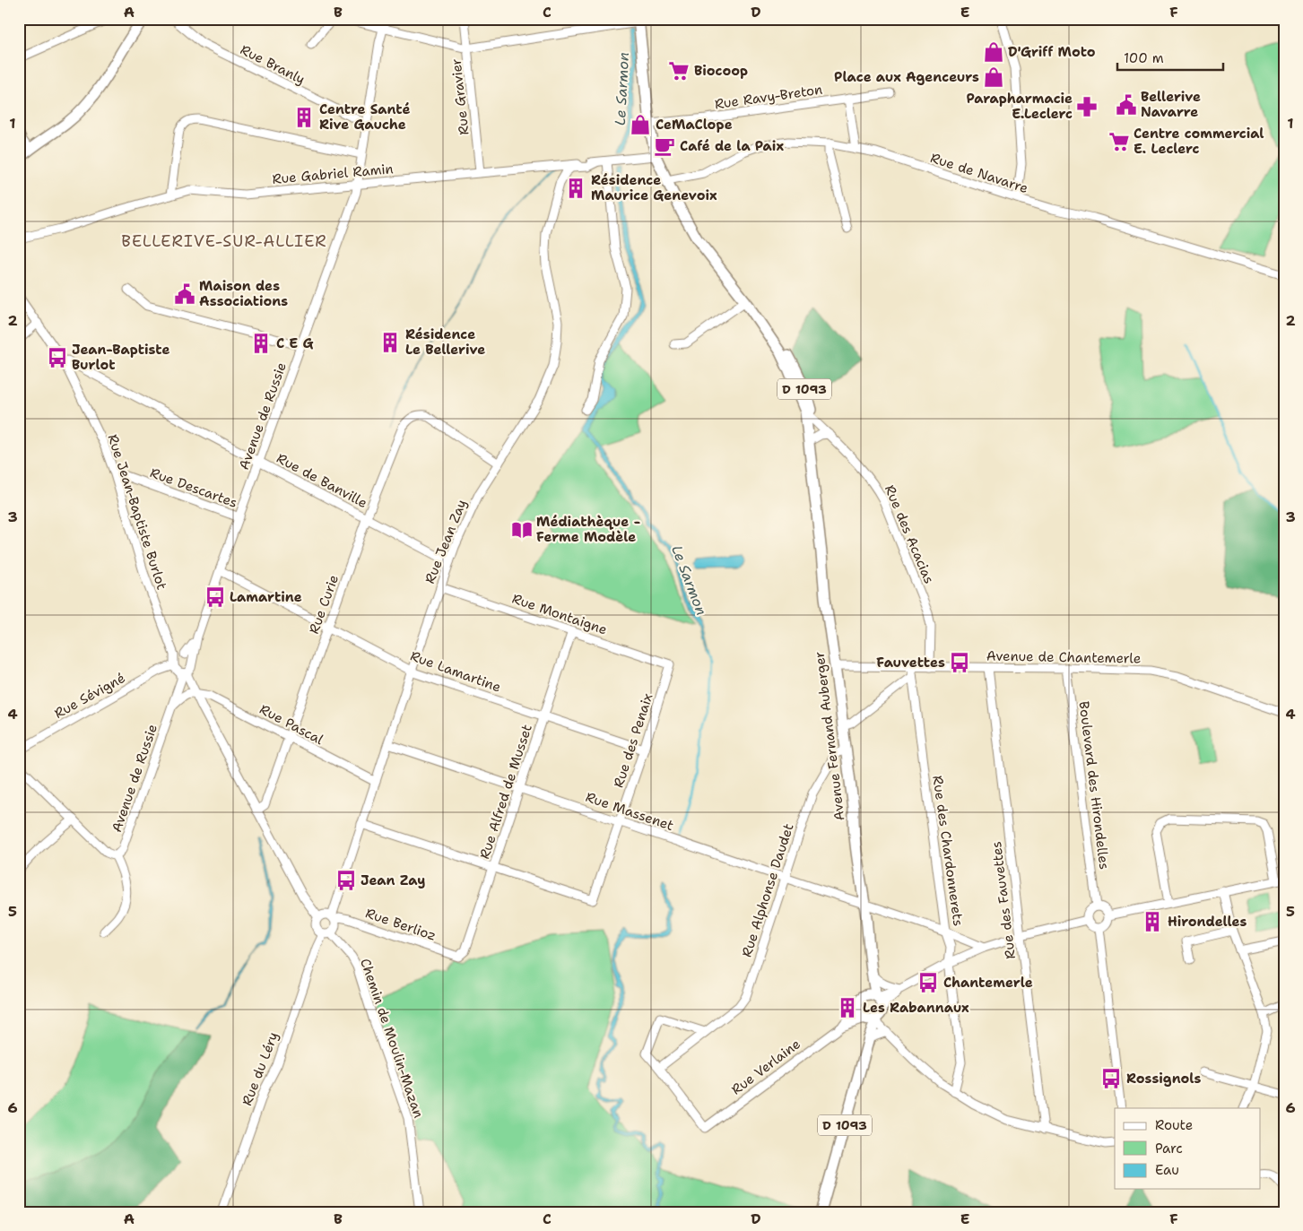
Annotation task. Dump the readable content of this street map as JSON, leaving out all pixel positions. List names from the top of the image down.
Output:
{
  "streets": {
    "main road": ["D 1093", "Avenue Fernand Auberger"],
    "street": [
      "Rue Branly",
      "Rue Gravier",
      "Rue Ravy-Breton",
      "Rue de Navarre",
      "Rue Gabriel Ramin",
      "Avenue de Russie",
      "Rue de Banville",
      "Rue Descartes",
      "Rue Jean-Baptiste Burlot",
      "Rue des Acacias",
      "Rue Jean Zay",
      "Rue Curie",
      "Rue Montaigne",
      "Avenue de Chantemerle",
      "Rue Lamartine",
      "Rue Sévigné",
      "Rue Pascal",
      "Rue des Penaix",
      "Boulevard des Hirondelles",
      "Rue Alfred de Musset",
      "Rue Massenet",
      "Rue des Chardonnerets",
      "Rue Alphonse Daudet",
      "Rue des Fauvettes",
      "Rue Berlioz",
      "Chemin de Moulin-Mazan",
      "Rue Verlaine",
      "Rue du Léry"
    ]
  },
  "crossings": [
    ["Rue Branly", "Avenue de Russie"],
    ["Rue Gravier", "Rue Gabriel Ramin"],
    ["Rue Ravy-Breton", "D 1093"],
    ["Rue de Navarre", "D 1093"],
    ["Rue de Navarre", "Avenue Fernand Auberger"],
    ["Rue Gabriel Ramin", "D 1093"],
    ["Rue Gabriel Ramin", "Avenue de Russie"],
    ["Rue Gabriel Ramin", "Rue Jean Zay"],
    ["D 1093", "Avenue Fernand Auberger"],
    ["D 1093", "Rue Verlaine"],
    ["Avenue de Russie", "Rue de Banville"],
    ["Avenue de Russie", "Rue Descartes"],
    ["Avenue de Russie", "Rue Jean-Baptiste Burlot"],
    ["Avenue de Russie", "Rue Lamartine"],
    ["Avenue de Russie", "Rue Sévigné"],
    ["Rue de Banville", "Rue Jean-Baptiste Burlot"],
    ["Rue de Banville", "Rue Jean Zay"],
    ["Rue de Banville", "Rue Curie"],
    ["Rue Descartes", "Rue Jean-Baptiste Burlot"],
    ["Rue Jean-Baptiste Burlot", "Rue Sévigné"],
    ["Rue des Acacias", "Avenue de Chantemerle"],
    ["Rue des Acacias", "Avenue Fernand Auberger"],
    ["Rue Jean Zay", "Rue Curie"],
    ["Rue Jean Zay", "Rue Montaigne"],
    ["Rue Jean Zay", "Rue Lamartine"],
    ["Rue Jean Zay", "Rue Pascal"],
    ["Rue Jean Zay", "Rue Massenet"],
    ["Rue Jean Zay", "Rue Berlioz"],
    ["Rue Jean Zay", "Chemin de Moulin-Mazan"],
    ["Rue Jean Zay", "Rue du Léry"],
    ["Rue Curie", "Rue Lamartine"],
    ["Rue Curie", "Rue Pascal"],
    ["Rue Montaigne", "Rue des Penaix"],
    ["Rue Montaigne", "Rue Alfred de Musset"],
    ["Avenue de Chantemerle", "Avenue Fernand Auberger"],
    ["Avenue de Chantemerle", "Boulevard des Hirondelles"],
    ["Avenue de Chantemerle", "Rue des Chardonnerets"],
    ["Avenue de Chantemerle", "Rue des Fauvettes"],
    ["Rue Lamartine", "Rue des Penaix"],
    ["Rue Lamartine", "Rue Alfred de Musset"],
    ["Avenue Fernand Auberger", "Rue Massenet"],
    ["Avenue Fernand Auberger", "Rue Alphonse Daudet"],
    ["Avenue Fernand Auberger", "Rue Verlaine"],
    ["Rue des Penaix", "Rue Alfred de Musset"],
    ["Rue des Penaix", "Rue Massenet"],
    ["Rue Alfred de Musset", "Rue Massenet"],
    ["Rue Alfred de Musset", "Rue Berlioz"],
    ["Rue Massenet", "Rue des Chardonnerets"],
    ["Rue Massenet", "Rue Alphonse Daudet"],
    ["Rue Alphonse Daudet", "Rue Verlaine"],
    ["Rue Berlioz", "Chemin de Moulin-Mazan"],
    ["Rue Berlioz", "Rue du Léry"],
    ["Chemin de Moulin-Mazan", "Rue du Léry"]
  ],
  "districts": ["BELLERIVE-SUR-ALLIER"],
  "water": ["Le Sarmon"],
  "places": {
    "shop": ["D'Griff Moto", "Place aux Agenceurs", "CeMaClope"],
    "supermarket": ["Biocoop", "Centre commercial E. Leclerc"],
    "public building": ["Bellerive Navarre", "Maison des Associations"],
    "pharmacy": ["Parapharmacie E.Leclerc"],
    "building": [
      "Centre Santé Rive Gauche",
      "Résidence Maurice Genevoix",
      "Résidence Le Bellerive",
      "C E G",
      "Hirondelles",
      "Les Rabannaux"
    ],
    "cafe": ["Café de la Paix"],
    "bus stop": [
      "Jean-Baptiste Burlot",
      "Lamartine",
      "Fauvettes",
      "Jean Zay",
      "Chantemerle",
      "Rossignols"
    ],
    "library": ["Médiathèque - Ferme Modèle"]
  },
  "legend": ["Route", "Parc", "Eau"],
  "scale_bar": "100 m",
  "grid": {
    "columns": [
      "A",
      "B",
      "C",
      "D",
      "E",
      "F"
    ],
    "rows": [
      "1",
      "2",
      "3",
      "4",
      "5",
      "6"
    ]
  }
}
